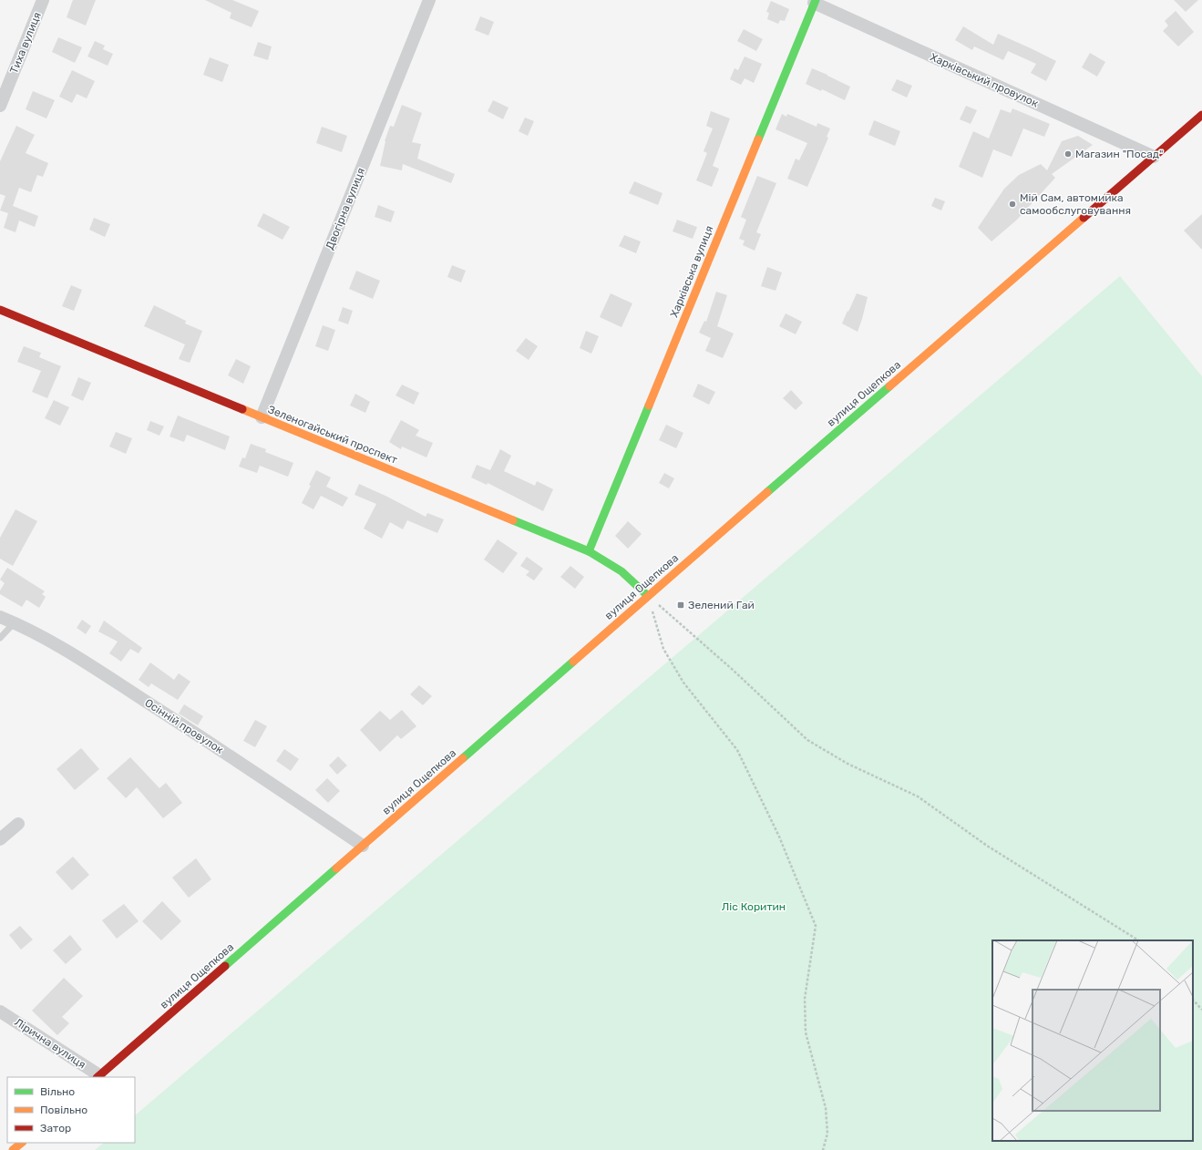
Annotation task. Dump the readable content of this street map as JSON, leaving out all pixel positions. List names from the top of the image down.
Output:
{
  "streets": {
    "main road": ["Харківська вулиця", "вулиця Ощепкова", "Зеленогайський проспект"],
    "street": [
      "Тиха вулиця",
      "Харківський провулок",
      "Двогірна вулиця",
      "Осінній провулок",
      "Лірична вулиця"
    ]
  },
  "crossings": [
    ["Харківський провулок", "Харківська вулиця"],
    ["Харківський провулок", "вулиця Ощепкова"],
    ["Двогірна вулиця", "Зеленогайський проспект"],
    ["Харківська вулиця", "Зеленогайський проспект"],
    ["вулиця Ощепкова", "Зеленогайський проспект"],
    ["вулиця Ощепкова", "Осінній провулок"],
    ["вулиця Ощепкова", "Лірична вулиця"]
  ],
  "parks": ["Ліс Коритин"],
  "places": {
    "other": ["Магазин \"Посад\"", "Мій Сам, автомийка самообслуговування"],
    "transit": ["Зелений Гай"]
  },
  "legend": ["Вільно", "Повільно", "Затор"]
}
